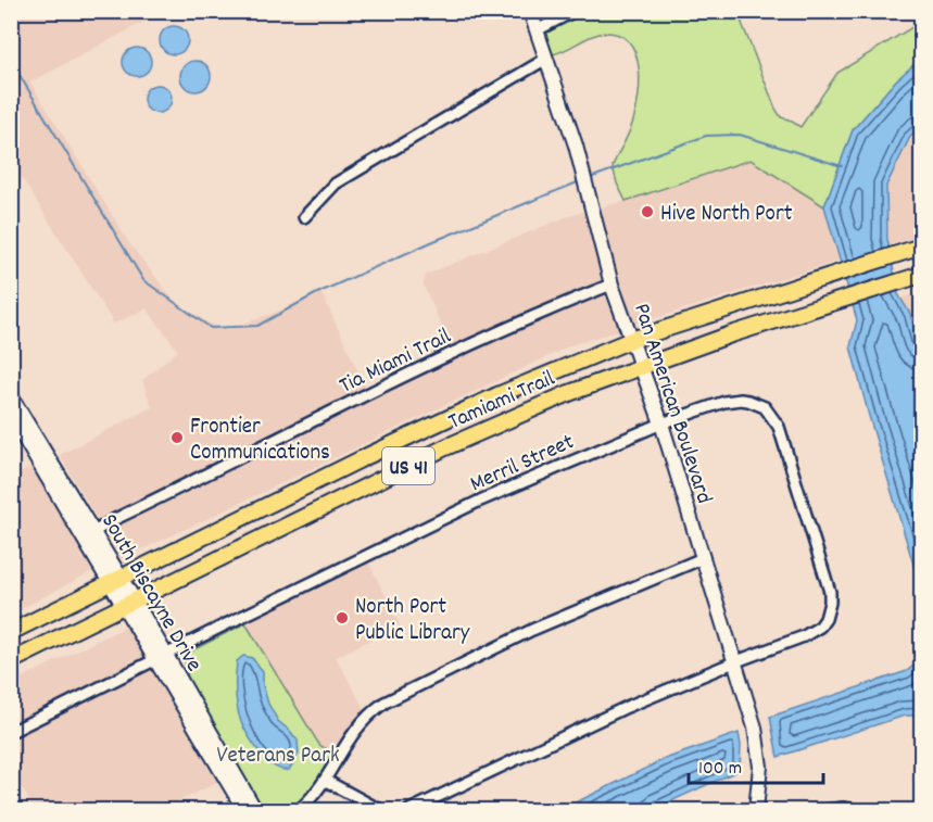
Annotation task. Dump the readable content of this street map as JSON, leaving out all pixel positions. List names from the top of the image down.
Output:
{
  "streets": {
    "main road": ["Tamiami Trail", "US 41"],
    "street": [
      "Tia Miami Trail",
      "Pan American Boulevard",
      "Merril Street",
      "South Biscayne Drive"
    ]
  },
  "crossings": [
    ["Tia Miami Trail", "Pan American Boulevard"],
    ["Tia Miami Trail", "South Biscayne Drive"],
    ["Tamiami Trail", "Pan American Boulevard"],
    ["Tamiami Trail", "South Biscayne Drive"],
    ["Pan American Boulevard", "Merril Street"],
    ["Merril Street", "South Biscayne Drive"]
  ],
  "parks": ["Veterans Park"],
  "places": ["Hive North Port", "Frontier Communications", "North Port Public Library"],
  "scale_bar": "100 m"
}
